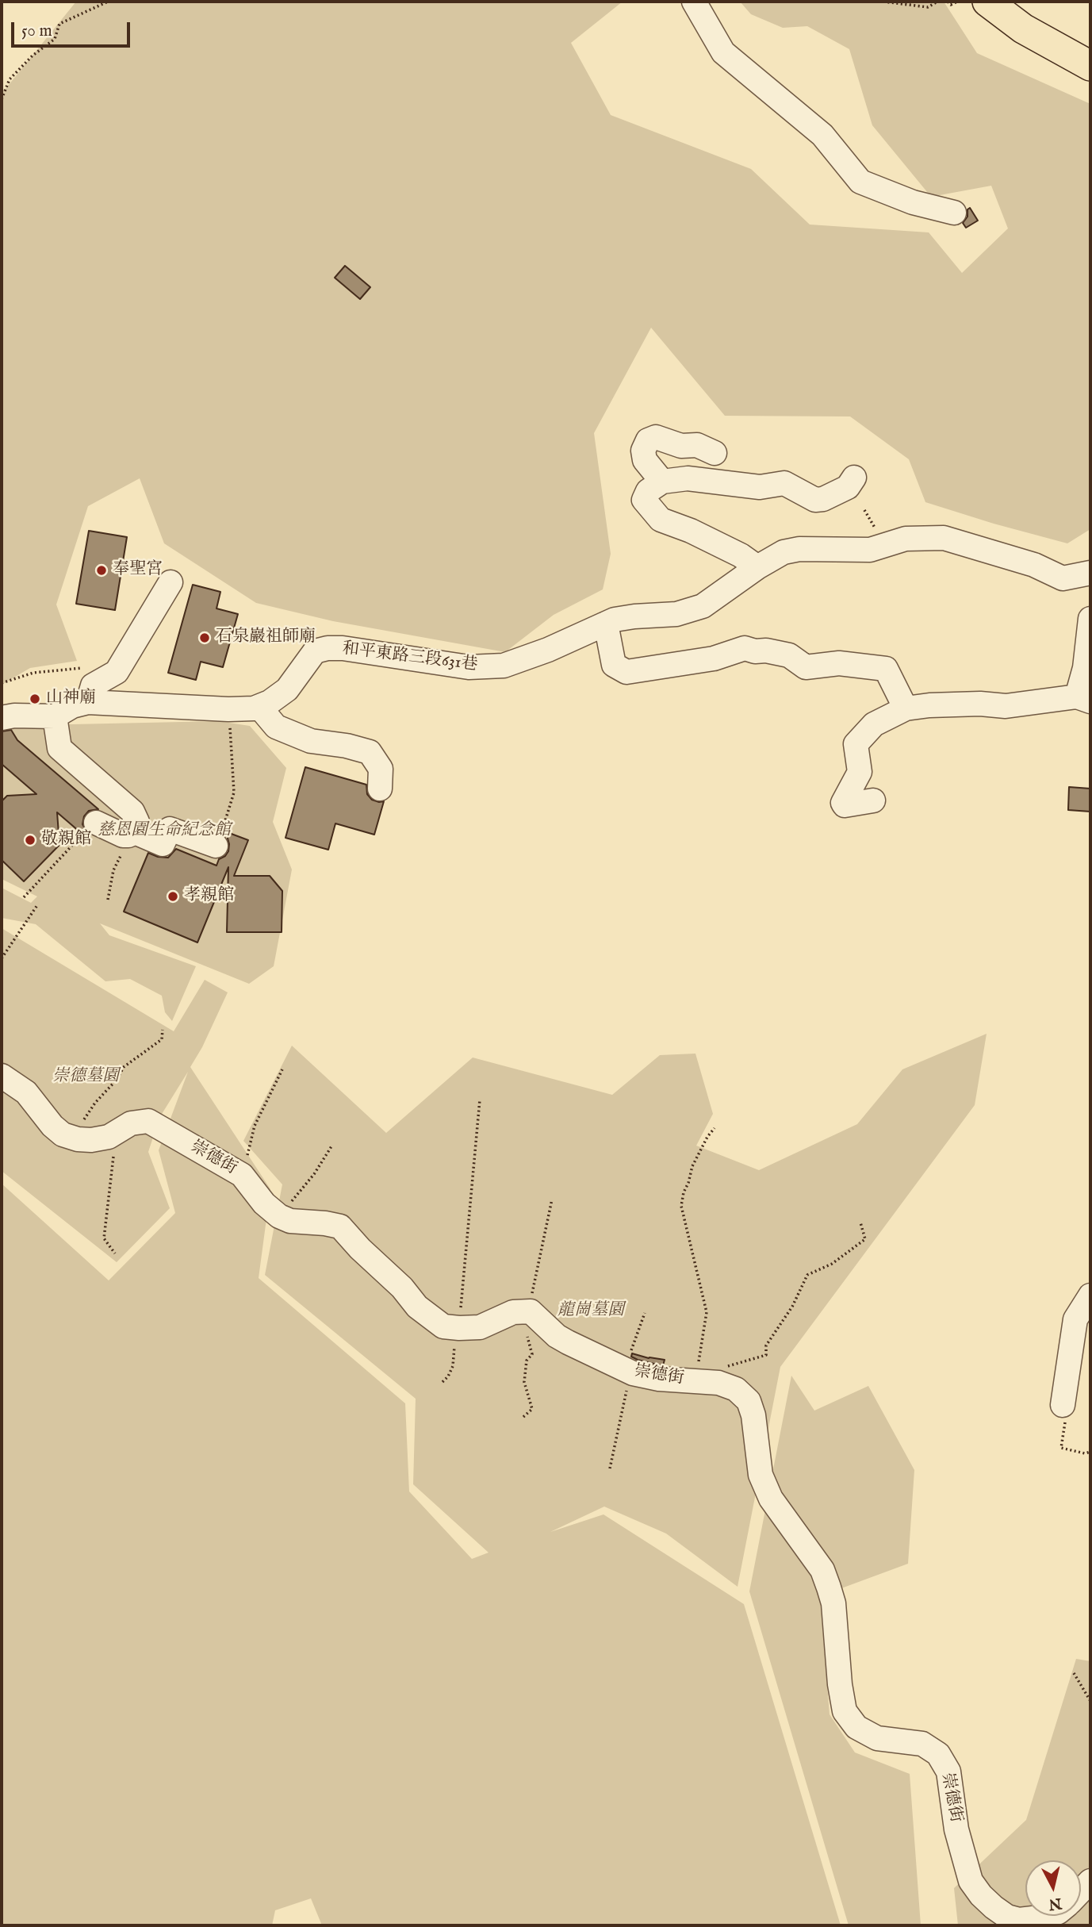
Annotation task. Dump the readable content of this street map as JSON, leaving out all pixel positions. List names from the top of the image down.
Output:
{
  "streets": {
    "street": ["和平東路三段631巷", "崇德街"]
  },
  "parks": ["慈恩園生命紀念館", "崇德墓園", "龍崗墓園"],
  "places": [
    "奉聖宮",
    "石泉巖祖師廟",
    "山神廟",
    "敬親館",
    "孝親館"
  ],
  "scale_bar": "50 m",
  "north": "bottom"
}
